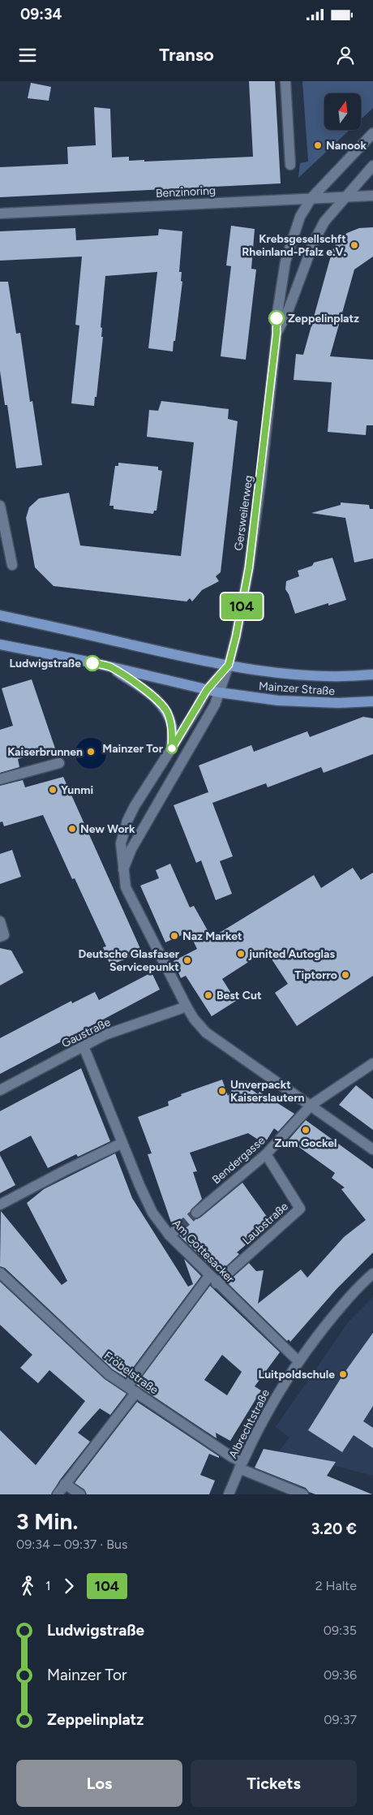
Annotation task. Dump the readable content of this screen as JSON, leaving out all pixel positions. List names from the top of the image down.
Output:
{
  "streets": {
    "main road": ["Mainzer Straße"],
    "street": [
      "Benzinoring",
      "Gersweilerweg",
      "Gaustraße",
      "Bendergasse",
      "Laubstraße",
      "Am Gottesacker",
      "Fröbelstraße",
      "Albrechtstraße"
    ]
  },
  "crossings": [
    ["Benzinoring", "Gersweilerweg"],
    ["Gersweilerweg", "Mainzer Straße"],
    ["Gaustraße", "Am Gottesacker"],
    ["Bendergasse", "Laubstraße"],
    ["Laubstraße", "Am Gottesacker"],
    ["Laubstraße", "Fröbelstraße"],
    ["Am Gottesacker", "Albrechtstraße"],
    ["Fröbelstraße", "Albrechtstraße"]
  ],
  "places": [
    "Nanook",
    "Krebsgesellschft Rheinland-Pfalz e.V.",
    "Zeppelinplatz",
    "Ludwigstraße",
    "Mainzer Tor",
    "Kaiserbrunnen",
    "Yunmi",
    "New Work",
    "Naz Market",
    "junited Autoglas",
    "Deutsche Glasfaser Servicepunkt",
    "Tiptorro",
    "Best Cut",
    "Unverpackt Kaiserslautern",
    "Zum Gockel",
    "Luitpoldschule"
  ],
  "lines": ["bus line 104"],
  "north": "top",
  "page": {
    "status": "09:34",
    "header": "Transo",
    "on_map": "104",
    "heading": ["3 Min.", "09:34 – 09:37 · Bus", "3.20 €"],
    "legs": ["1", "104", "2 Halte"],
    "list": [
      {
        "name": "Ludwigstraße",
        "value": "09:35"
      },
      {
        "name": "Mainzer Tor",
        "value": "09:36"
      },
      {
        "name": "Zeppelinplatz",
        "value": "09:37"
      }
    ],
    "buttons": ["Los", "Tickets"]
  }
}
